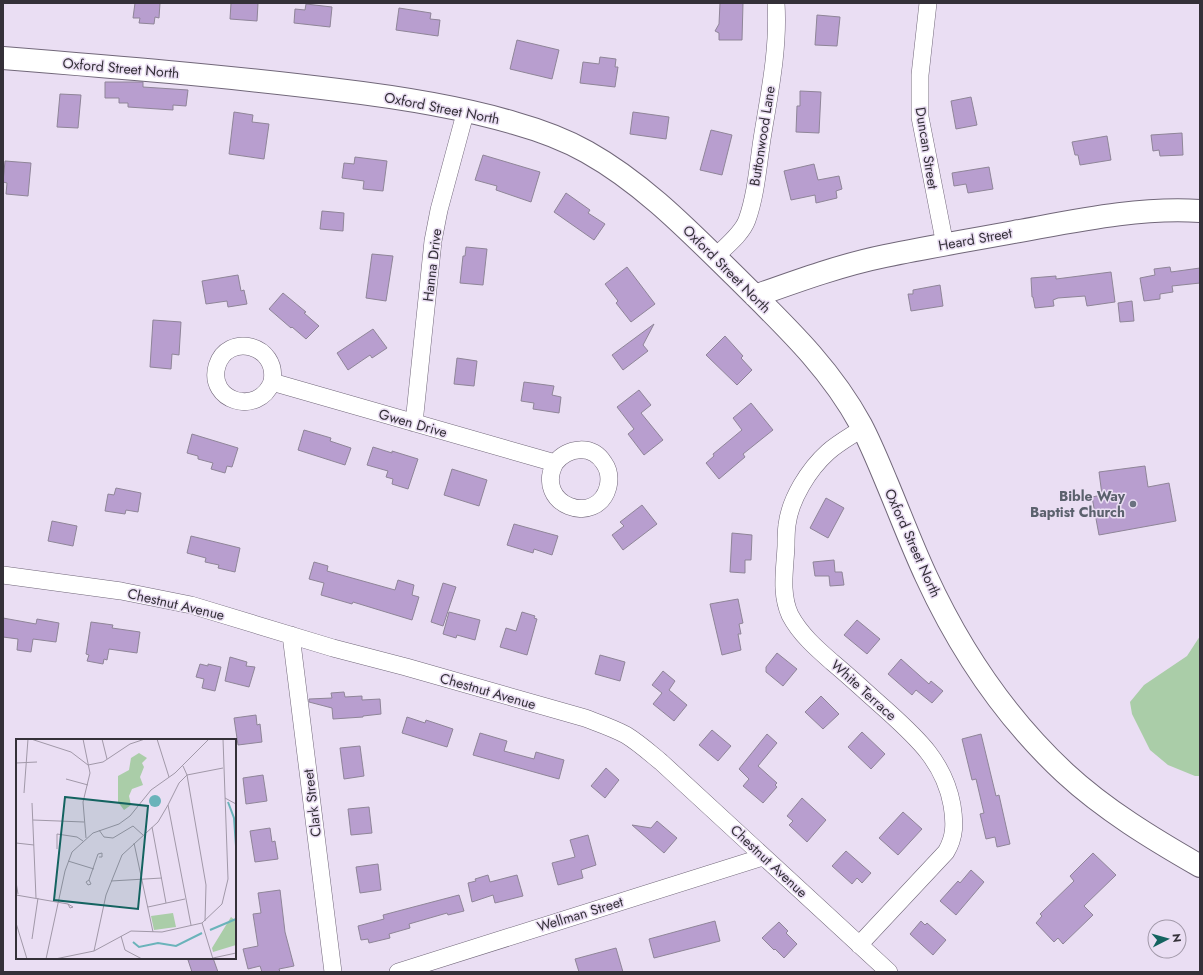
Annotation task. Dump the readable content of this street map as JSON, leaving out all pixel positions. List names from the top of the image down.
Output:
{
  "streets": {
    "street": [
      "Oxford Street North",
      "Buttonwood Lane",
      "Duncan Street",
      "Heard Street",
      "Hanna Drive",
      "Gwen Drive",
      "Chestnut Avenue",
      "White Terrace",
      "Clark Street",
      "Wellman Street"
    ]
  },
  "crossings": [
    ["Oxford Street North", "Buttonwood Lane"],
    ["Oxford Street North", "Heard Street"],
    ["Oxford Street North", "Hanna Drive"],
    ["Oxford Street North", "White Terrace"],
    ["Duncan Street", "Heard Street"],
    ["Hanna Drive", "Gwen Drive"],
    ["Chestnut Avenue", "White Terrace"],
    ["Chestnut Avenue", "Clark Street"],
    ["Chestnut Avenue", "Wellman Street"]
  ],
  "places": ["Bible Way Baptist Church"],
  "north": "right"
}
